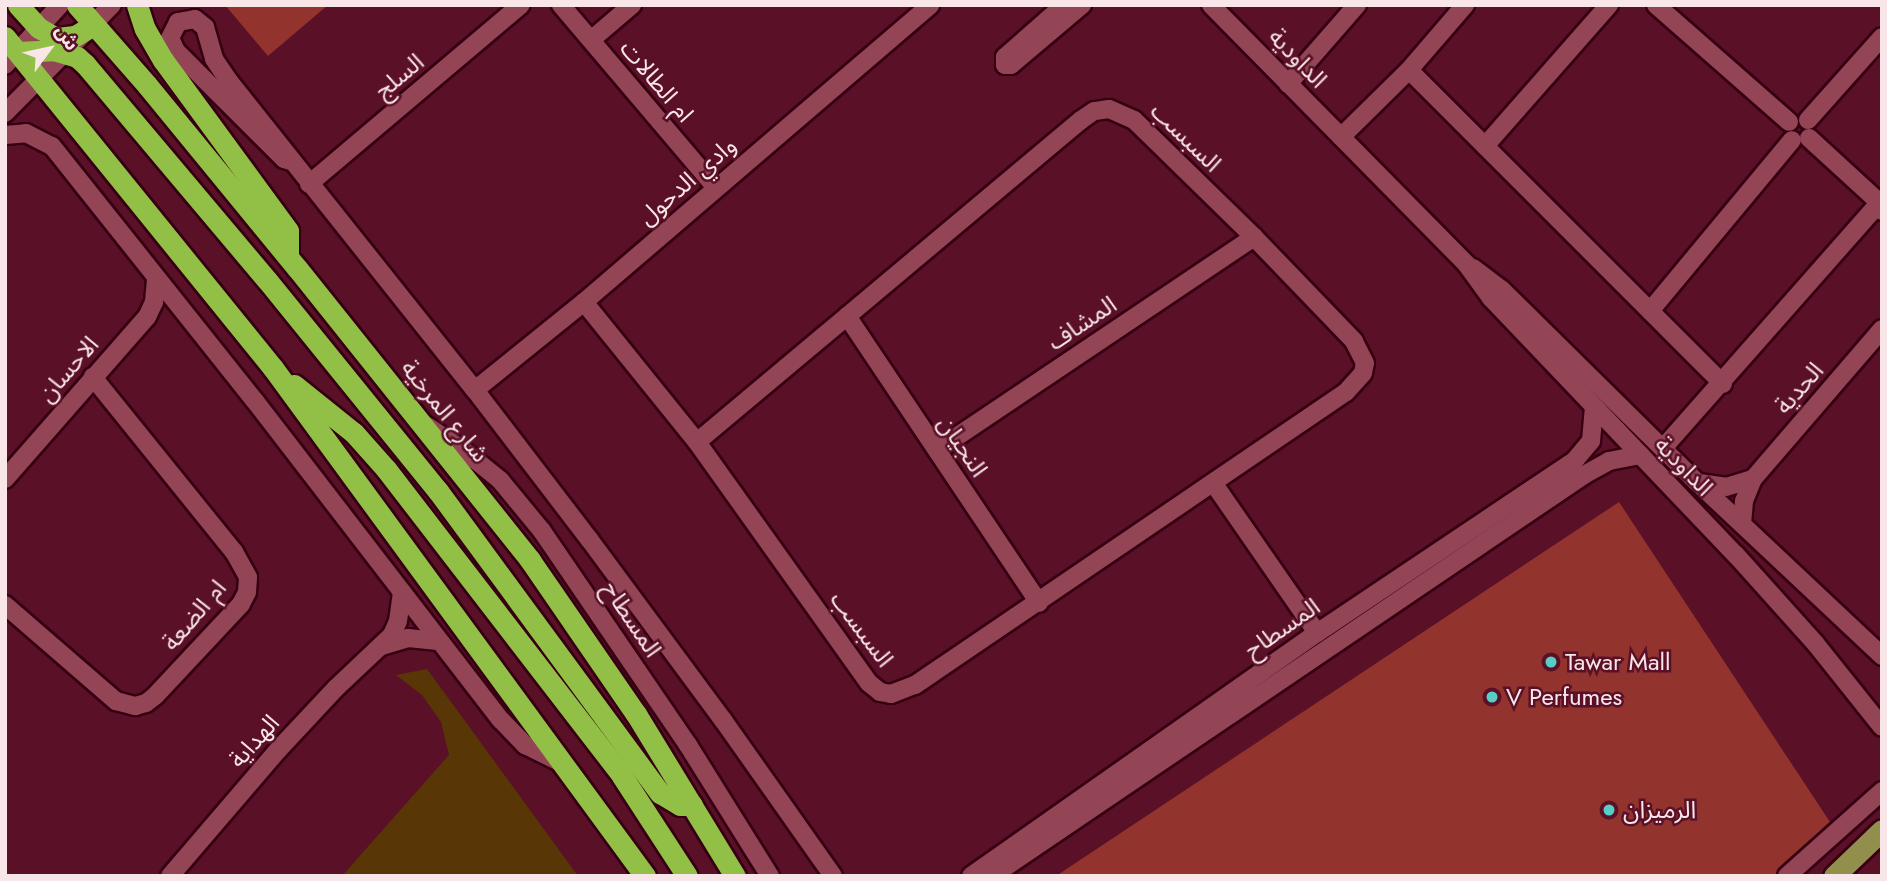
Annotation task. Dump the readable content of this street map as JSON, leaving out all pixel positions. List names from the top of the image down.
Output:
{
  "streets": {
    "highway": ["شارع المرخية"],
    "street": [
      "الداودية",
      "السلج",
      "ام الطالات",
      "السبسب",
      "وادي الدحول",
      "المشاف",
      "الاحسان",
      "الحدية",
      "النجيان",
      "ام الضعة",
      "المسطاح",
      "الهداية"
    ]
  },
  "crossings": [
    ["الداودية", "الحدية"],
    ["الداودية", "المسطاح"],
    ["السلج", "شارع المرخية"],
    ["ام الطالات", "وادي الدحول"],
    ["السبسب", "وادي الدحول"],
    ["السبسب", "المشاف"],
    ["السبسب", "النجيان"],
    ["وادي الدحول", "شارع المرخية"],
    ["المشاف", "النجيان"],
    ["الاحسان", "ام الضعة"],
    ["شارع المرخية", "المسطاح"]
  ],
  "places": ["Tawar Mall", "V Perfumes", "الرميزان"],
  "north": "top right"
}
